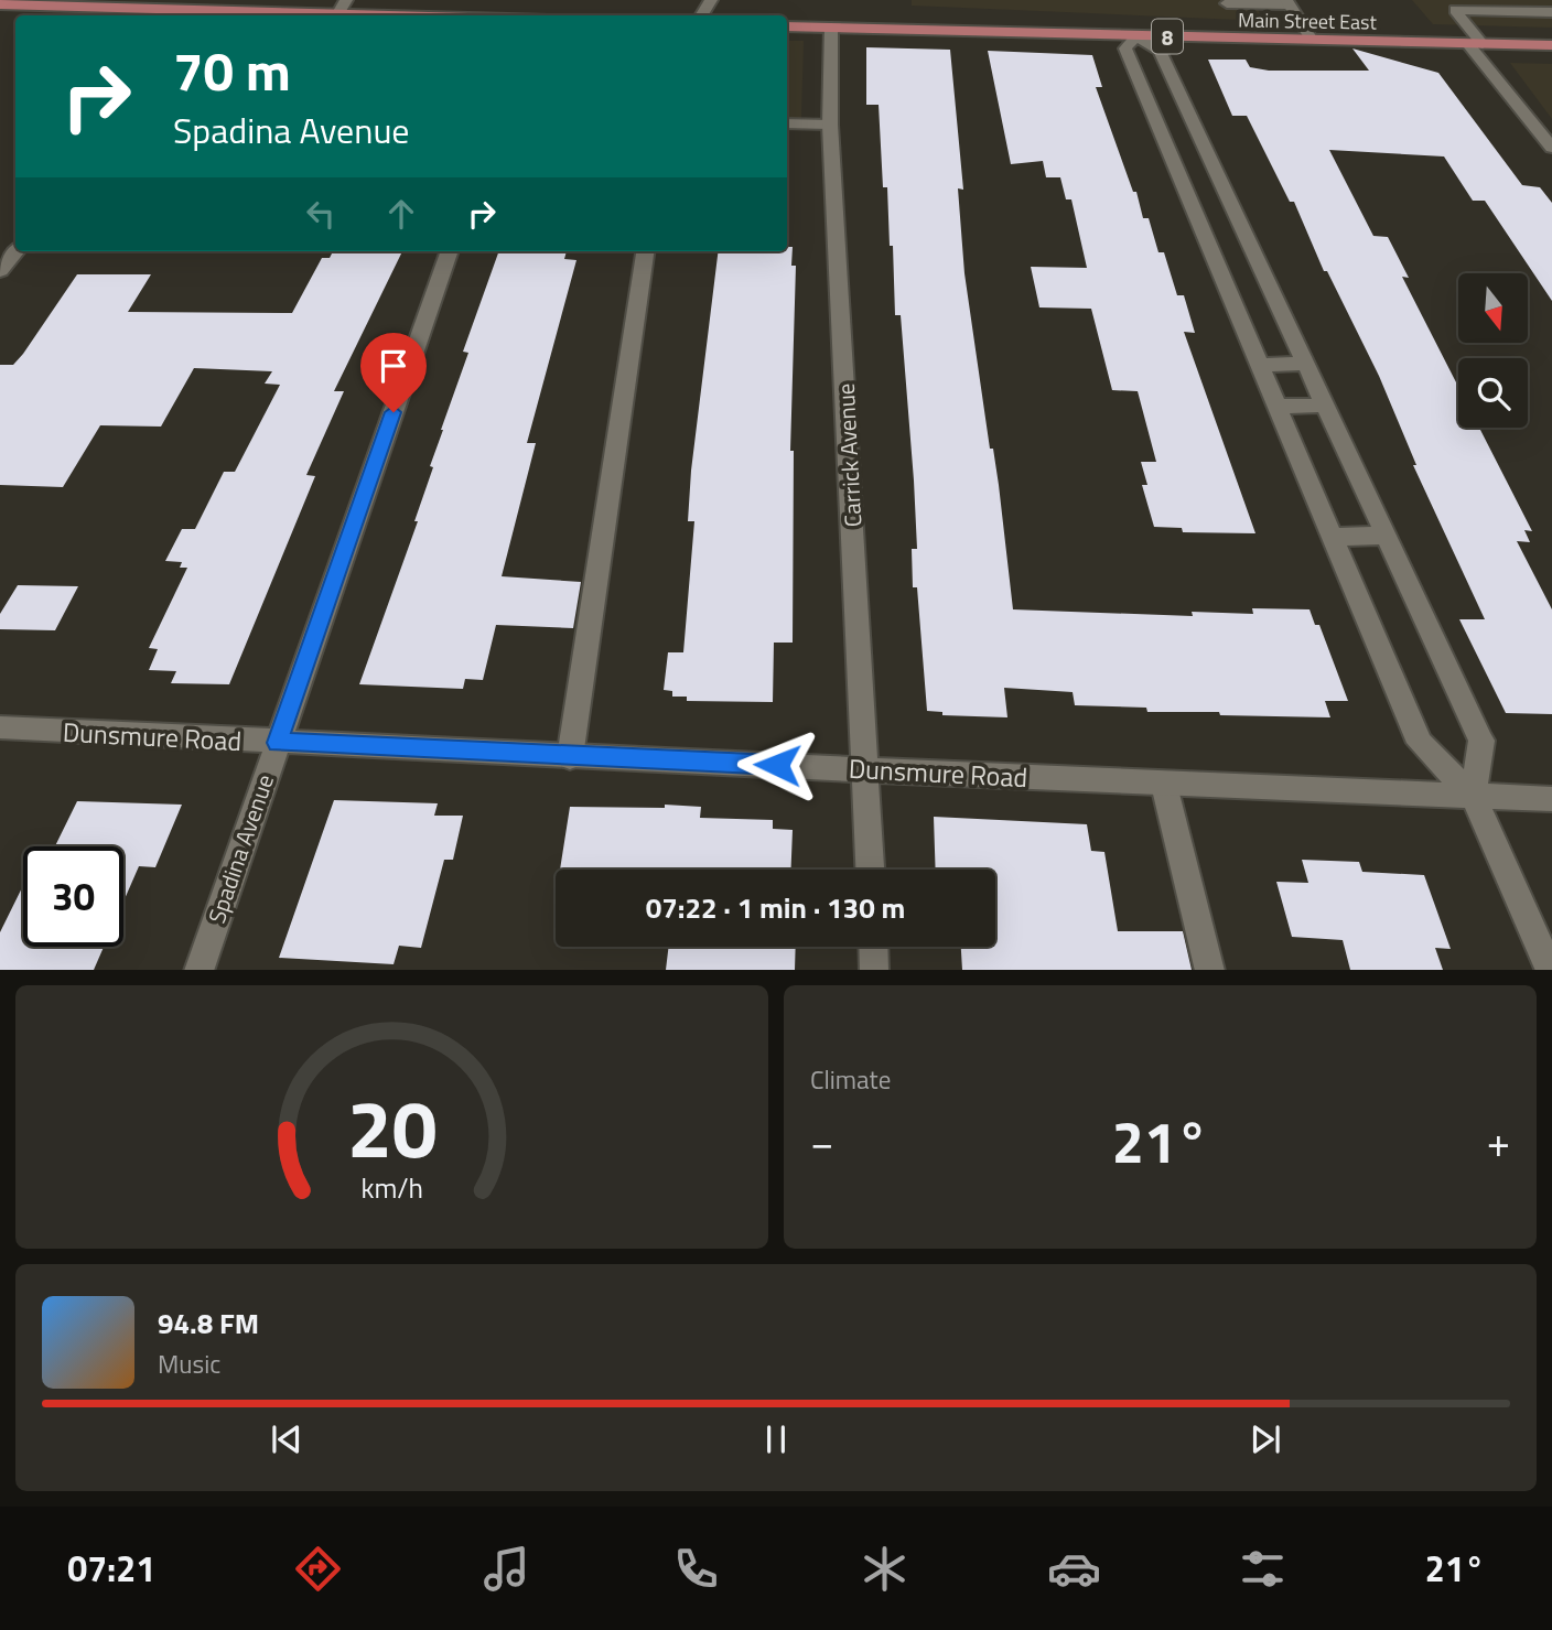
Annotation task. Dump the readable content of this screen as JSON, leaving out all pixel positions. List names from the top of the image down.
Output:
{
  "streets": {
    "main road": ["Main Street East", "8"],
    "street": ["Carrick Avenue", "Dunsmure Road", "Spadina Avenue"]
  },
  "crossings": [
    ["Main Street East", "Carrick Avenue"],
    ["Carrick Avenue", "Dunsmure Road"],
    ["Dunsmure Road", "Spadina Avenue"]
  ],
  "north": "bottom",
  "page": {
    "turn": ["70 m", "Spadina Avenue"],
    "limit": "30",
    "trip": "07:22 · 1 min · 130 m",
    "tile": "Climate",
    "heat": ["−", "21°", "+"],
    "song": ["94.8 FM", "Music"],
    "tabs": ["07:21", "21°"],
    "gauge": ["20", "km/h"]
  }
}
